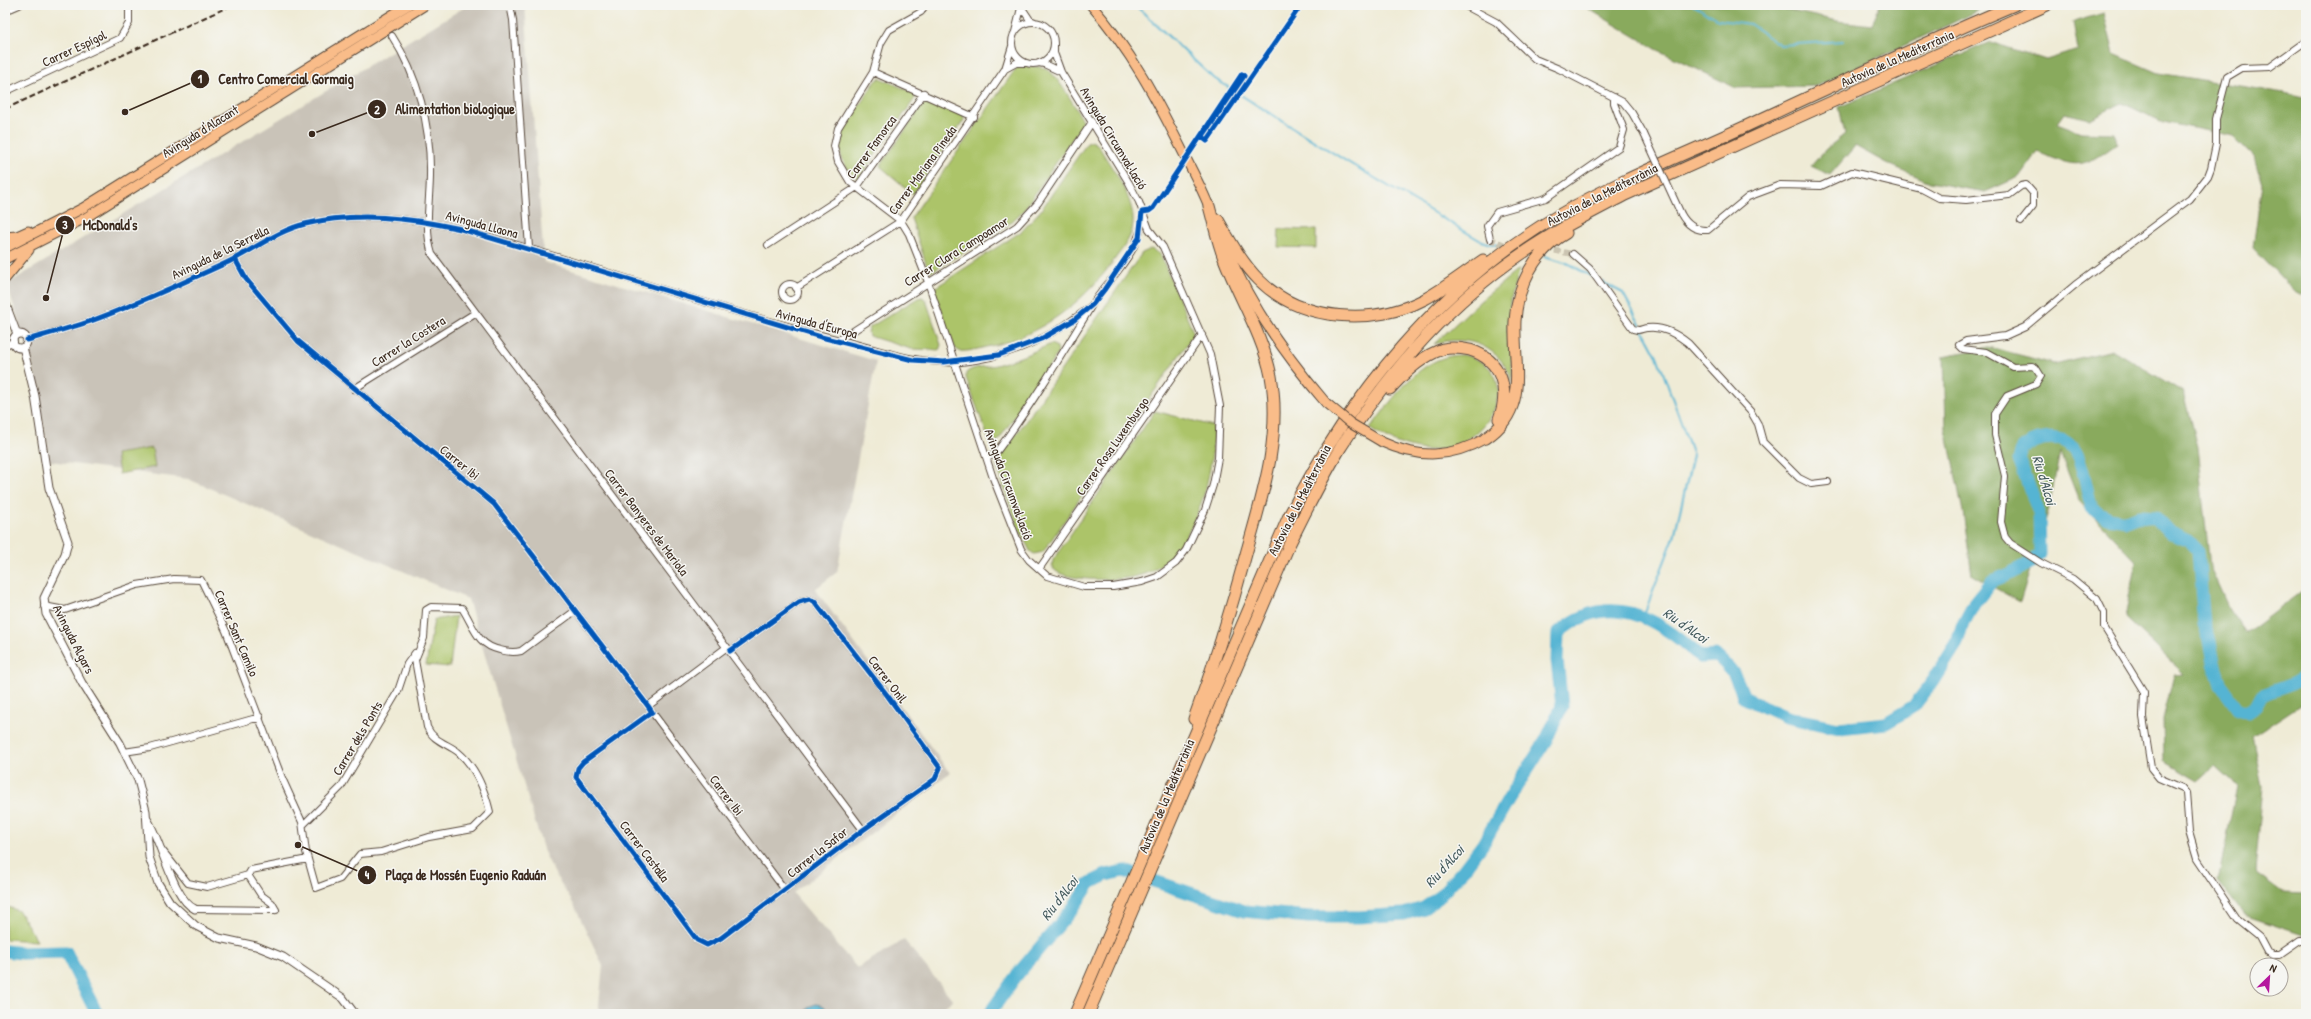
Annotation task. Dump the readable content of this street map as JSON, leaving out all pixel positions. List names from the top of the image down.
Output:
{
  "streets": {
    "highway": ["Autovia de la Mediterrània"],
    "main road": ["Avinguda d'Alacant"],
    "street": [
      "Carrer Espígol",
      "Avinguda Circumval·lació",
      "Carrer Famorca",
      "Carrer Mariana Pineda",
      "Avinguda Llaona",
      "Carrer Clara Campoamor",
      "Avinguda de la Serrella",
      "Avinguda d'Europa",
      "Carrer la Costera",
      "Carrer Rosa Luxemburgo",
      "Carrer Ibi",
      "Carrer Banyeres de Mariola",
      "Carrer Sant Camilo",
      "Avinguda Algars",
      "Carrer Onil",
      "Carrer dels Ponts",
      "Carrer Castalla",
      "Carrer la Safor"
    ]
  },
  "crossings": [
    ["Avinguda Circumval·lació", "Carrer Famorca"],
    ["Avinguda Circumval·lació", "Carrer Mariana Pineda"],
    ["Avinguda Circumval·lació", "Carrer Clara Campoamor"],
    ["Avinguda Circumval·lació", "Avinguda d'Europa"],
    ["Avinguda Circumval·lació", "Carrer Rosa Luxemburgo"],
    ["Avinguda Llaona", "Avinguda de la Serrella"],
    ["Avinguda Llaona", "Avinguda d'Europa"],
    ["Avinguda Llaona", "Carrer Banyeres de Mariola"],
    ["Carrer Clara Campoamor", "Avinguda d'Europa"],
    ["Avinguda de la Serrella", "Carrer Ibi"],
    ["Avinguda de la Serrella", "Carrer Banyeres de Mariola"],
    ["Avinguda de la Serrella", "Avinguda Algars"],
    ["Carrer la Costera", "Carrer Ibi"],
    ["Carrer la Costera", "Carrer Banyeres de Mariola"],
    ["Carrer Ibi", "Carrer dels Ponts"],
    ["Carrer Ibi", "Carrer Castalla"],
    ["Carrer Ibi", "Carrer la Safor"],
    ["Carrer Banyeres de Mariola", "Carrer Onil"],
    ["Carrer Banyeres de Mariola", "Carrer la Safor"],
    ["Carrer Sant Camilo", "Avinguda Algars"],
    ["Carrer Onil", "Carrer la Safor"],
    ["Carrer Castalla", "Carrer la Safor"]
  ],
  "water": ["Riu d'Alcoi"],
  "places": [
    "Centro Comercial Gormaig",
    "Alimentation biologique",
    "McDonald's",
    "Plaça de Mossén Eugenio Raduán"
  ],
  "north": "top right"
}
